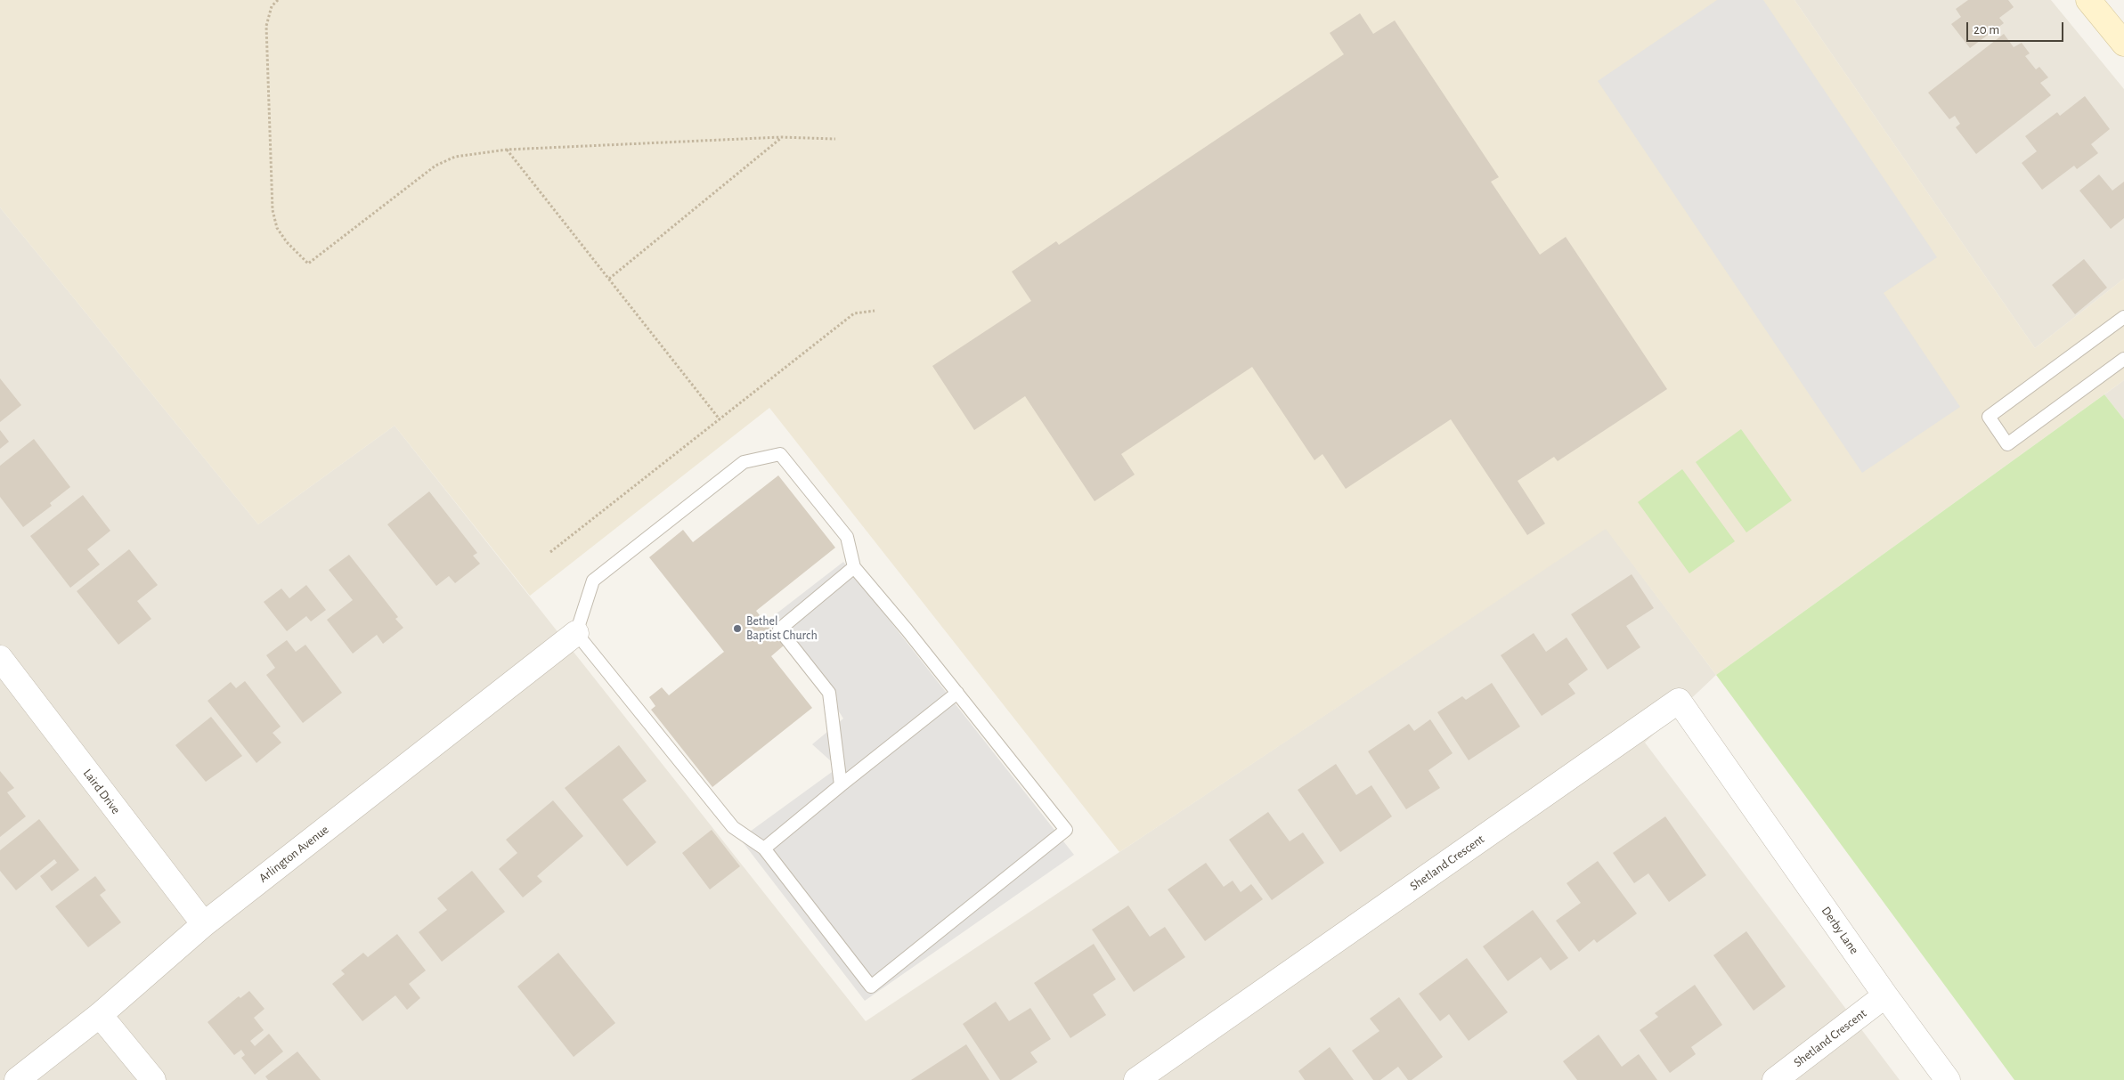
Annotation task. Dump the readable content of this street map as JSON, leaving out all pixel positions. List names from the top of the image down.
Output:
{
  "streets": {
    "street": [
      "Laird Drive",
      "Arlington Avenue",
      "Shetland Crescent",
      "Derby Lane"
    ]
  },
  "crossings": [
    ["Laird Drive", "Arlington Avenue"],
    ["Shetland Crescent", "Derby Lane"]
  ],
  "places": ["Bethel Baptist Church"],
  "scale_bar": "20 m"
}
